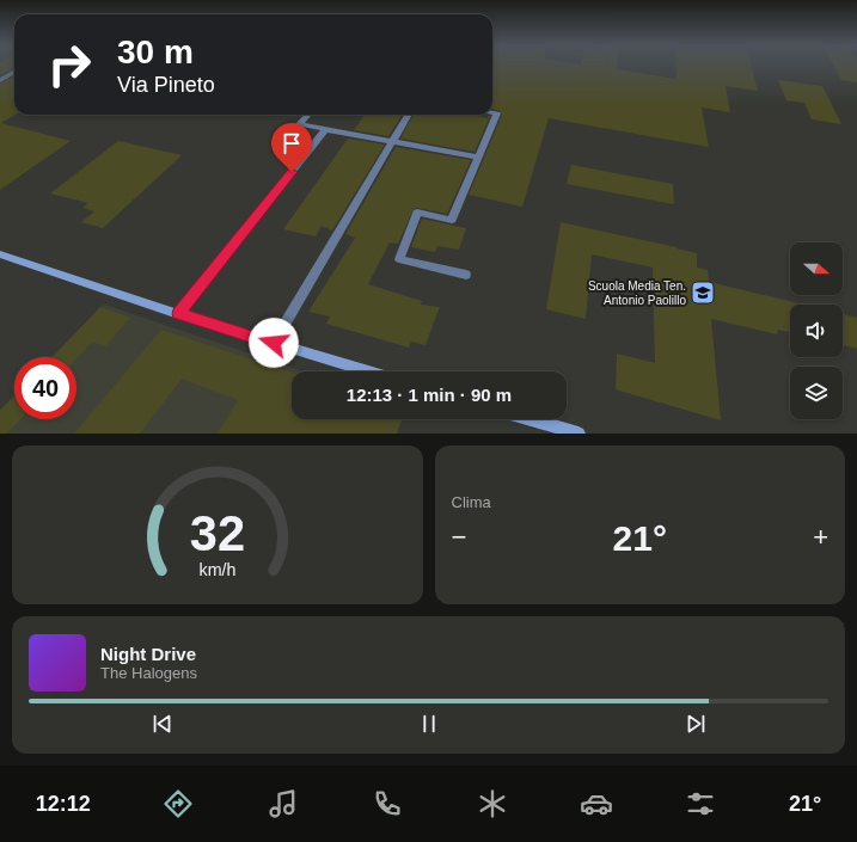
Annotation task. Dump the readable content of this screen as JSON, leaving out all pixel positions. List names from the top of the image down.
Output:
{
  "places": {
    "school or university": ["Scuola Media Ten. Antonio Paolillo"]
  },
  "north": "right",
  "page": {
    "turn": ["30 m", "Via Pineto"],
    "limit": "40",
    "trip": "12:13 · 1 min · 90 m",
    "tile": "Clima",
    "heat": ["−", "21°", "+"],
    "song": ["Night Drive", "The Halogens"],
    "tabs": ["12:12", "21°"],
    "gauge": ["32", "km/h"]
  }
}
